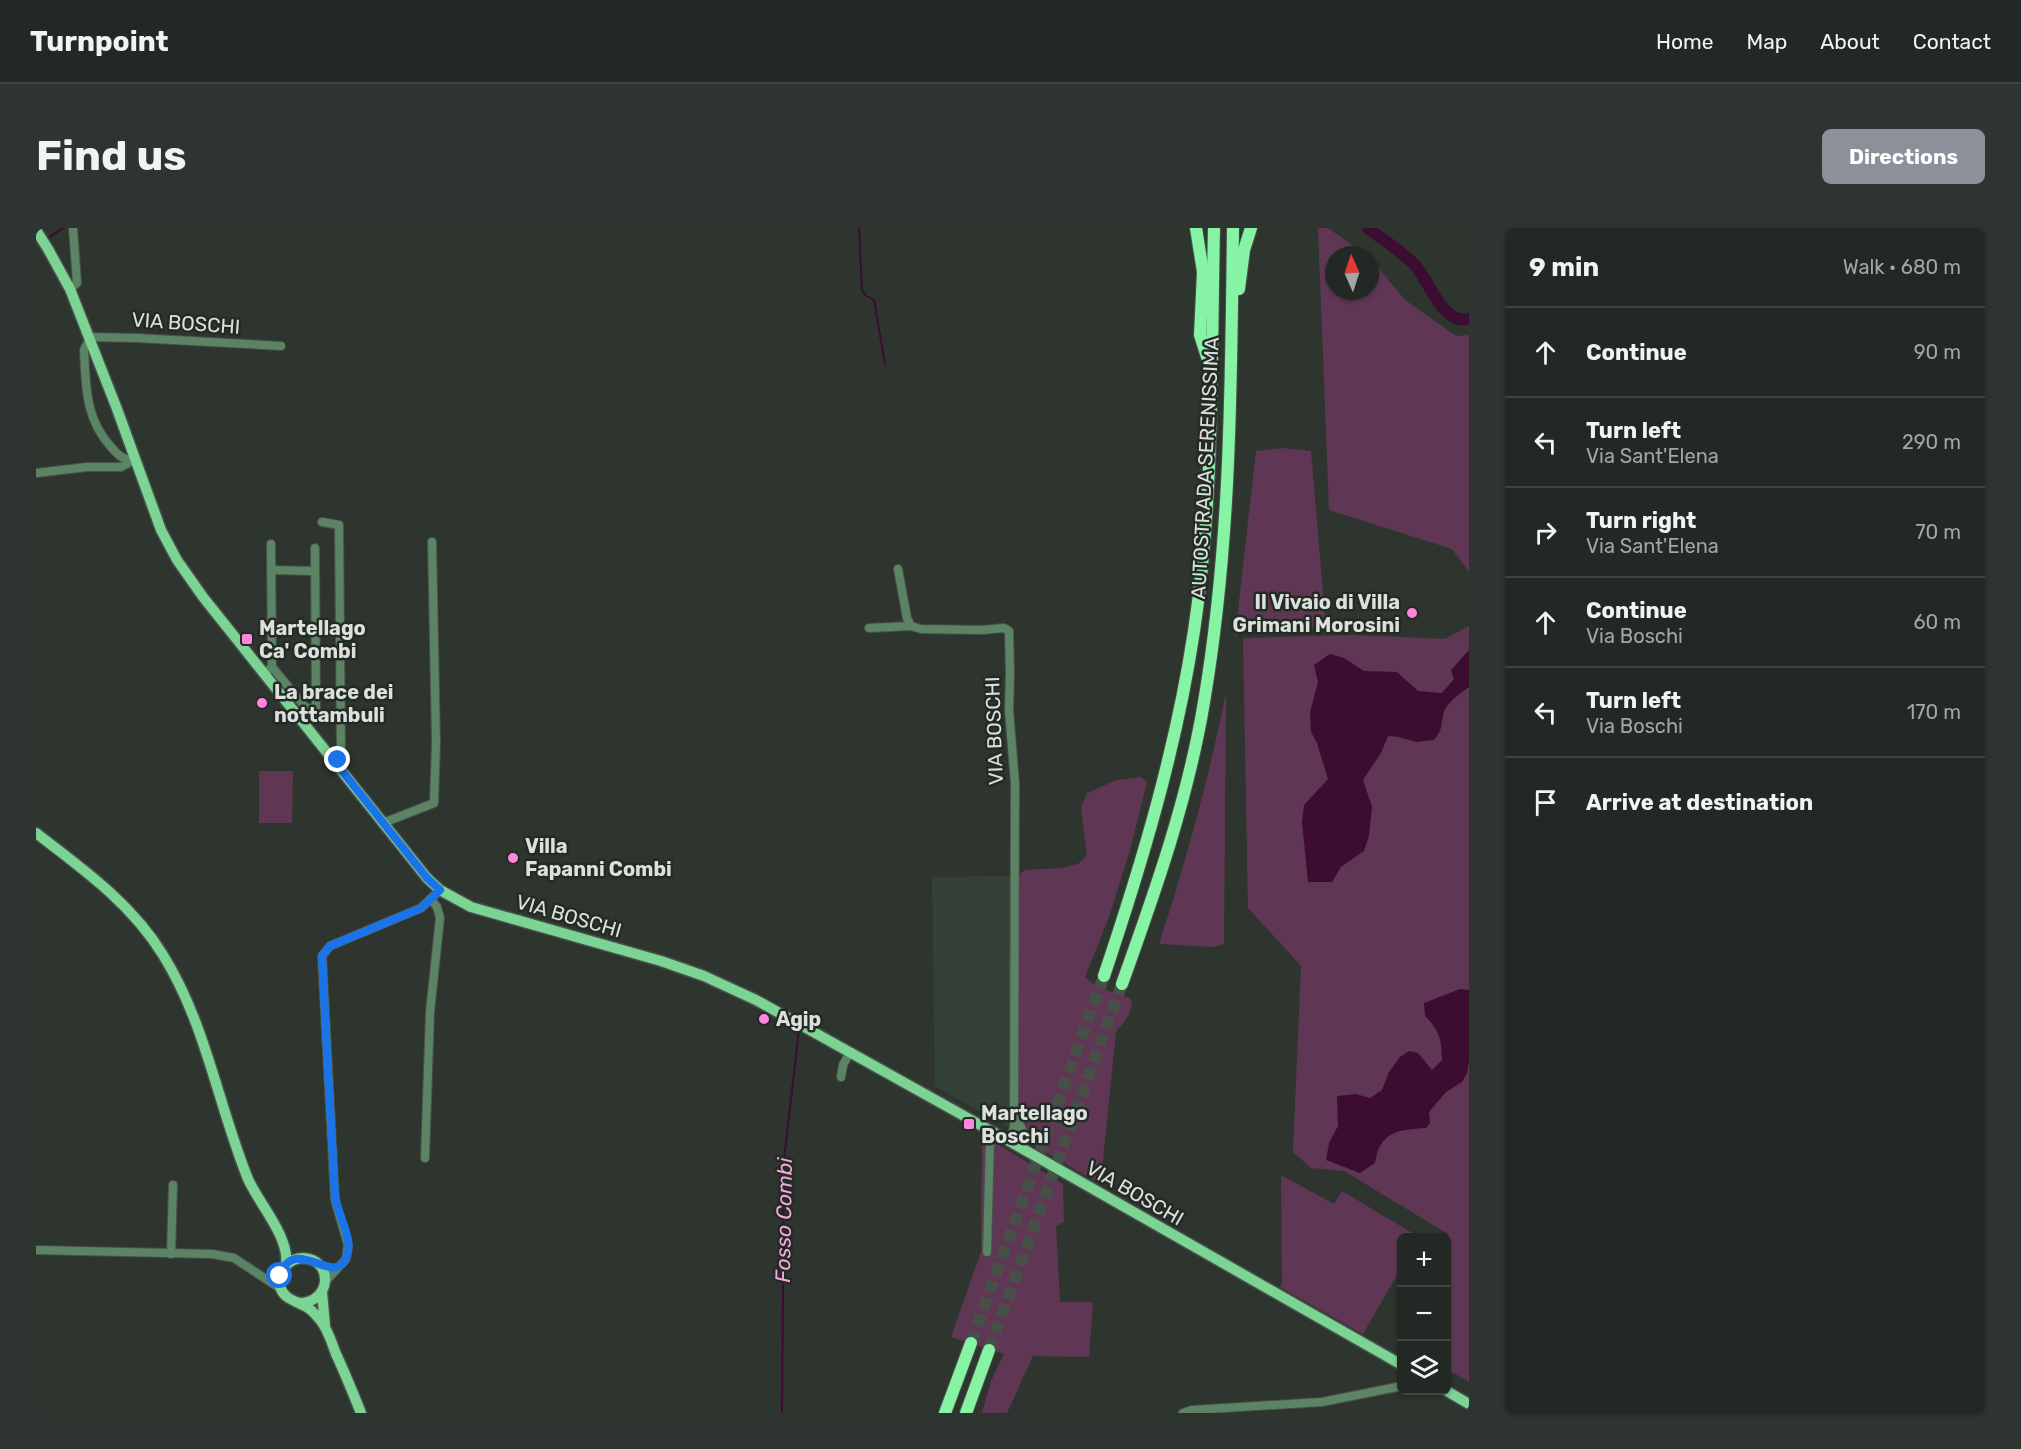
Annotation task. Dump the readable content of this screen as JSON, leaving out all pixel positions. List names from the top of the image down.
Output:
{
  "streets": {
    "highway": ["AUTOSTRADA SERENISSIMA"],
    "main road": ["VIA BOSCHI"]
  },
  "water": ["Fosso Combi"],
  "places": {
    "other": [
      "Il Vivaio di Villa Grimani Morosini",
      "La brace dei nottambuli",
      "Villa Fapanni Combi",
      "Agip"
    ],
    "transit": ["Martellago Ca' Combi", "Martellago Boschi"]
  },
  "north": "top",
  "page": {
    "header": "Turnpoint",
    "nav": [
      "Home",
      "Map",
      "About",
      "Contact"
    ],
    "buttons": "Directions",
    "title": "Find us",
    "heading": ["9 min", "Walk · 680 m"],
    "list": [
      ["Continue", "90 m"],
      ["Turn left", "Via Sant'Elena", "290 m"],
      ["Turn right", "Via Sant'Elena", "70 m"],
      ["Continue", "Via Boschi", "60 m"],
      ["Turn left", "Via Boschi", "170 m"],
      "Arrive at destination"
    ],
    "map_buttons": ["+", "−"]
  }
}
